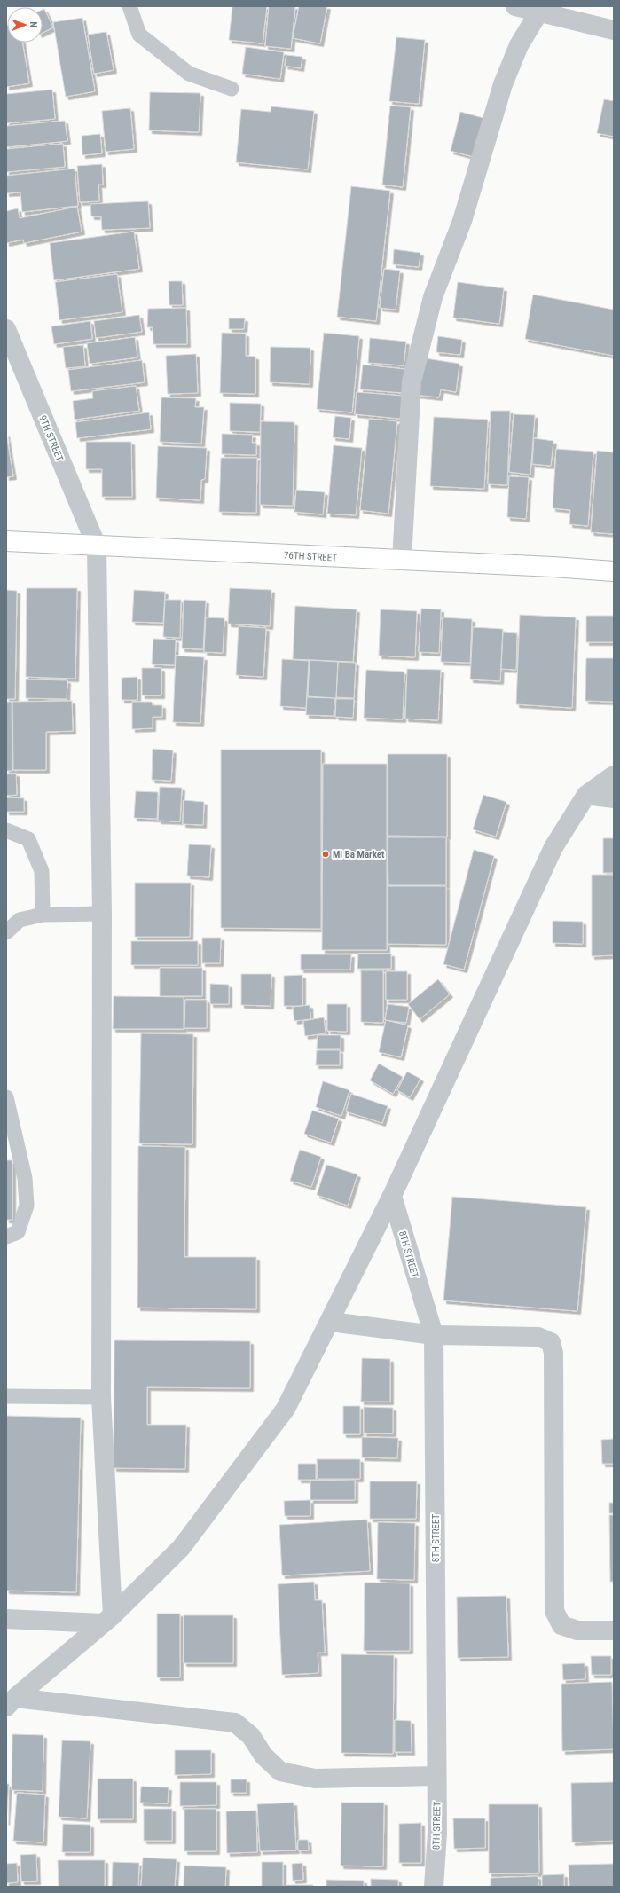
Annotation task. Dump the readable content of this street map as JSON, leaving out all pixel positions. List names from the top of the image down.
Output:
{
  "streets": {
    "street": ["9TH STREET", "76TH STREET", "8TH STREET"]
  },
  "crossings": [
    ["9TH STREET", "76TH STREET"]
  ],
  "places": ["Mi Ba Market"],
  "north": "right"
}
